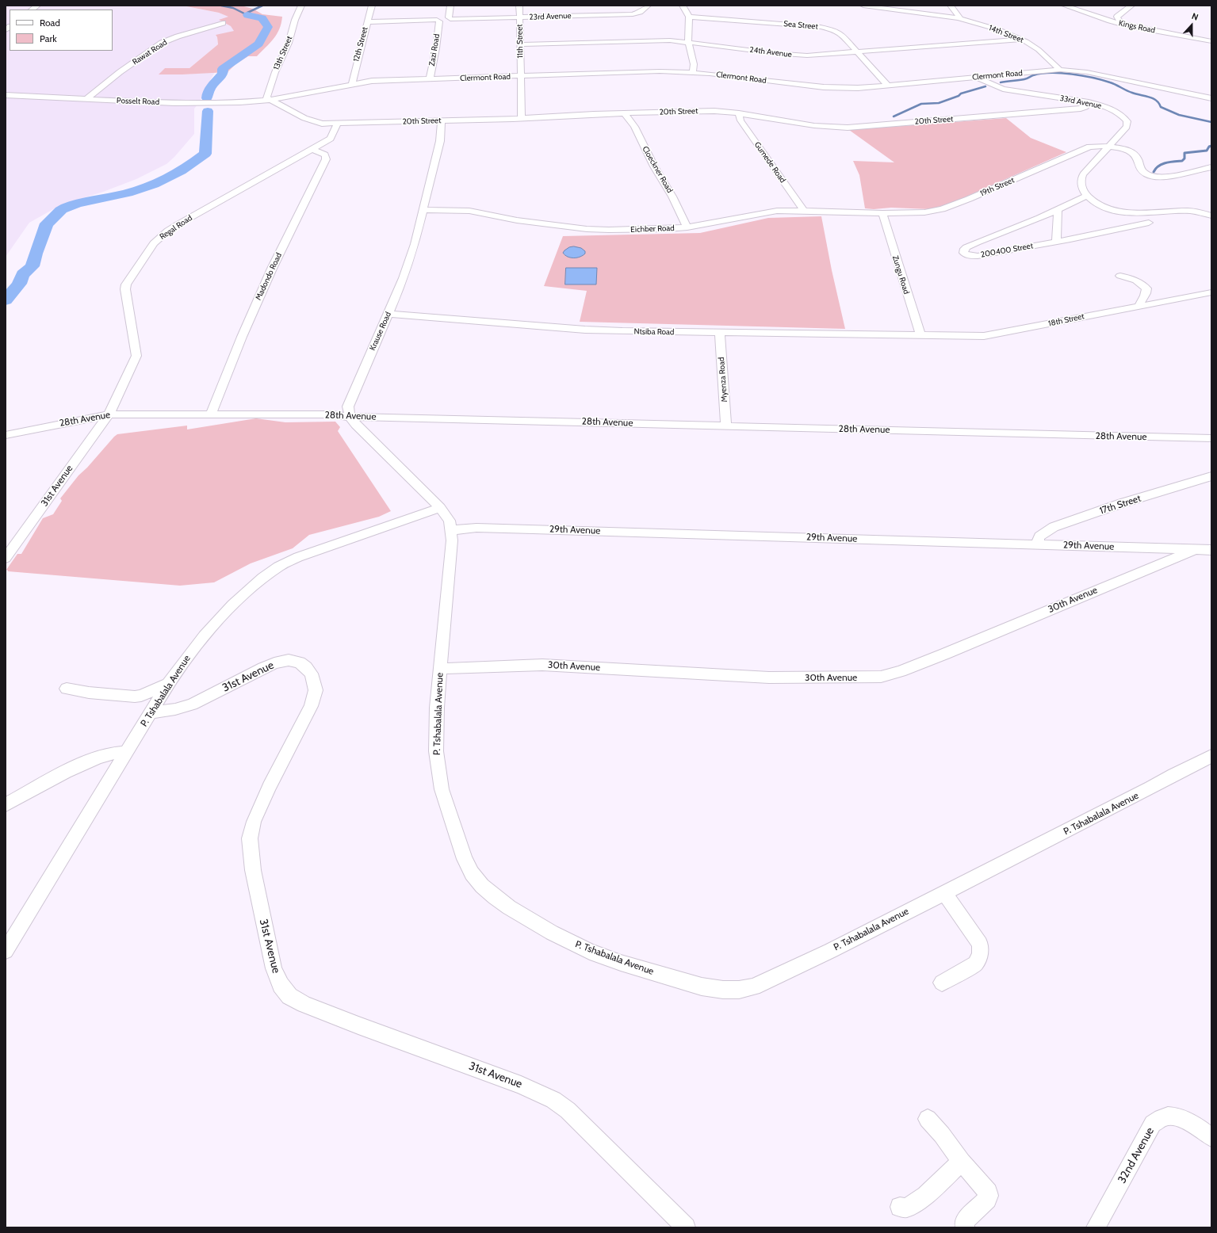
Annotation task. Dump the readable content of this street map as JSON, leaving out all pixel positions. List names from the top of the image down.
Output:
{
  "streets": {
    "street": [
      "23rd Avenue",
      "Sea Street",
      "Kings Road",
      "14th Street",
      "11th Street",
      "12th Street",
      "Zazi Road",
      "Rawat Road",
      "24th Avenue",
      "13th Street",
      "Clermont Road",
      "Posselt Road",
      "33rd Avenue",
      "20th Street",
      "Gumede Road",
      "Cloeckner Road",
      "19th Street",
      "Regal Road",
      "Eichber Road",
      "200400 Street",
      "Zungu Road",
      "Madondo Road",
      "18th Street",
      "Krause Road",
      "Ntsiba Road",
      "Myenza Road",
      "28th Avenue",
      "31st Avenue",
      "17th Street",
      "29th Avenue",
      "30th Avenue",
      "P. Tshabalala Avenue",
      "32nd Avenue"
    ]
  },
  "crossings": [
    ["23rd Avenue", "11th Street"],
    ["23rd Avenue", "12th Street"],
    ["23rd Avenue", "Zazi Road"],
    ["Sea Street", "24th Avenue"],
    ["Sea Street", "Clermont Road"],
    ["14th Street", "24th Avenue"],
    ["14th Street", "Clermont Road"],
    ["11th Street", "24th Avenue"],
    ["11th Street", "Clermont Road"],
    ["11th Street", "20th Street"],
    ["12th Street", "Clermont Road"],
    ["Zazi Road", "Clermont Road"],
    ["Rawat Road", "Posselt Road"],
    ["13th Street", "Clermont Road"],
    ["13th Street", "Posselt Road"],
    ["13th Street", "20th Street"],
    ["Clermont Road", "Posselt Road"],
    ["Clermont Road", "33rd Avenue"],
    ["Clermont Road", "20th Street"],
    ["Posselt Road", "20th Street"],
    ["33rd Avenue", "20th Street"],
    ["33rd Avenue", "19th Street"],
    ["20th Street", "Gumede Road"],
    ["20th Street", "Cloeckner Road"],
    ["20th Street", "Regal Road"],
    ["20th Street", "Krause Road"],
    ["Gumede Road", "Eichber Road"],
    ["Cloeckner Road", "Eichber Road"],
    ["19th Street", "Eichber Road"],
    ["19th Street", "Zungu Road"],
    ["Regal Road", "Madondo Road"],
    ["Regal Road", "28th Avenue"],
    ["Regal Road", "31st Avenue"],
    ["Eichber Road", "Zungu Road"],
    ["Eichber Road", "Krause Road"],
    ["Zungu Road", "18th Street"],
    ["Zungu Road", "Ntsiba Road"],
    ["Madondo Road", "28th Avenue"],
    ["18th Street", "Ntsiba Road"],
    ["Krause Road", "Ntsiba Road"],
    ["Krause Road", "28th Avenue"],
    ["Ntsiba Road", "Myenza Road"],
    ["Myenza Road", "28th Avenue"],
    ["28th Avenue", "31st Avenue"],
    ["31st Avenue", "P. Tshabalala Avenue"],
    ["17th Street", "29th Avenue"],
    ["29th Avenue", "30th Avenue"],
    ["29th Avenue", "P. Tshabalala Avenue"],
    ["30th Avenue", "P. Tshabalala Avenue"]
  ],
  "legend": ["Road", "Park"],
  "north": "top"
}
